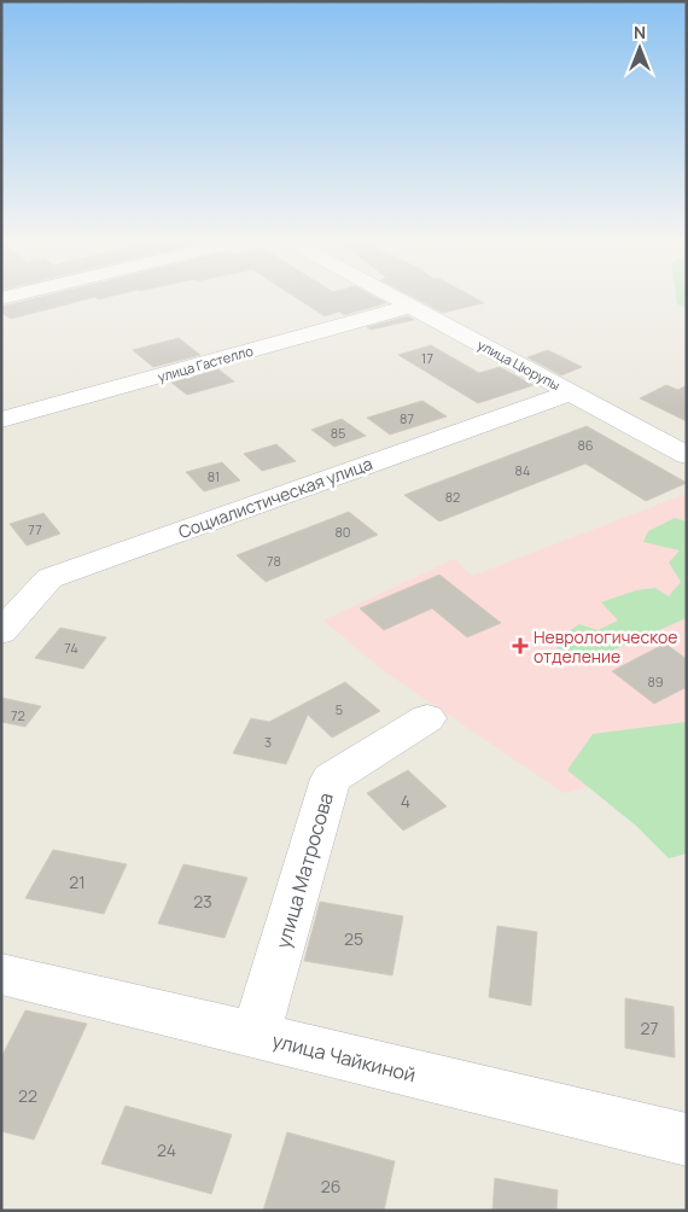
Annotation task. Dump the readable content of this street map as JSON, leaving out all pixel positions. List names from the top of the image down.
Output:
{
  "streets": {
    "street": [
      "улица Гастелло",
      "улица Цюрупы",
      "Социалистическая улица",
      "улица Матросова",
      "улица Чайкиной"
    ]
  },
  "crossings": [
    ["улица Гастелло", "улица Цюрупы"],
    ["улица Цюрупы", "Социалистическая улица"],
    ["улица Матросова", "улица Чайкиной"]
  ],
  "places": {
    "health": ["Неврологическое отделение"]
  },
  "house_numbers": [
    "17",
    "87",
    "85",
    "86",
    "84",
    "81",
    "82",
    "77",
    "80",
    "78",
    "74",
    "89",
    "5",
    "72",
    "3",
    "4",
    "21",
    "23",
    "25",
    "27",
    "22",
    "24",
    "26"
  ],
  "north": "top"
}
